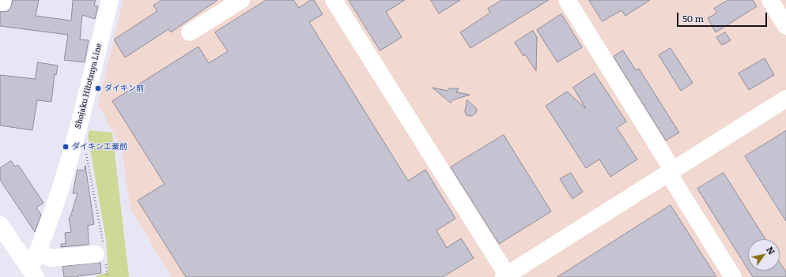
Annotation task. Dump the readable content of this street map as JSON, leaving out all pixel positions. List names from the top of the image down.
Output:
{
  "streets": {
    "main road": ["Shojaku Hitotsuya Line"]
  },
  "places": ["ダイキン前", "ダイキン工業前"],
  "scale_bar": "50 m",
  "north": "top right"
}
